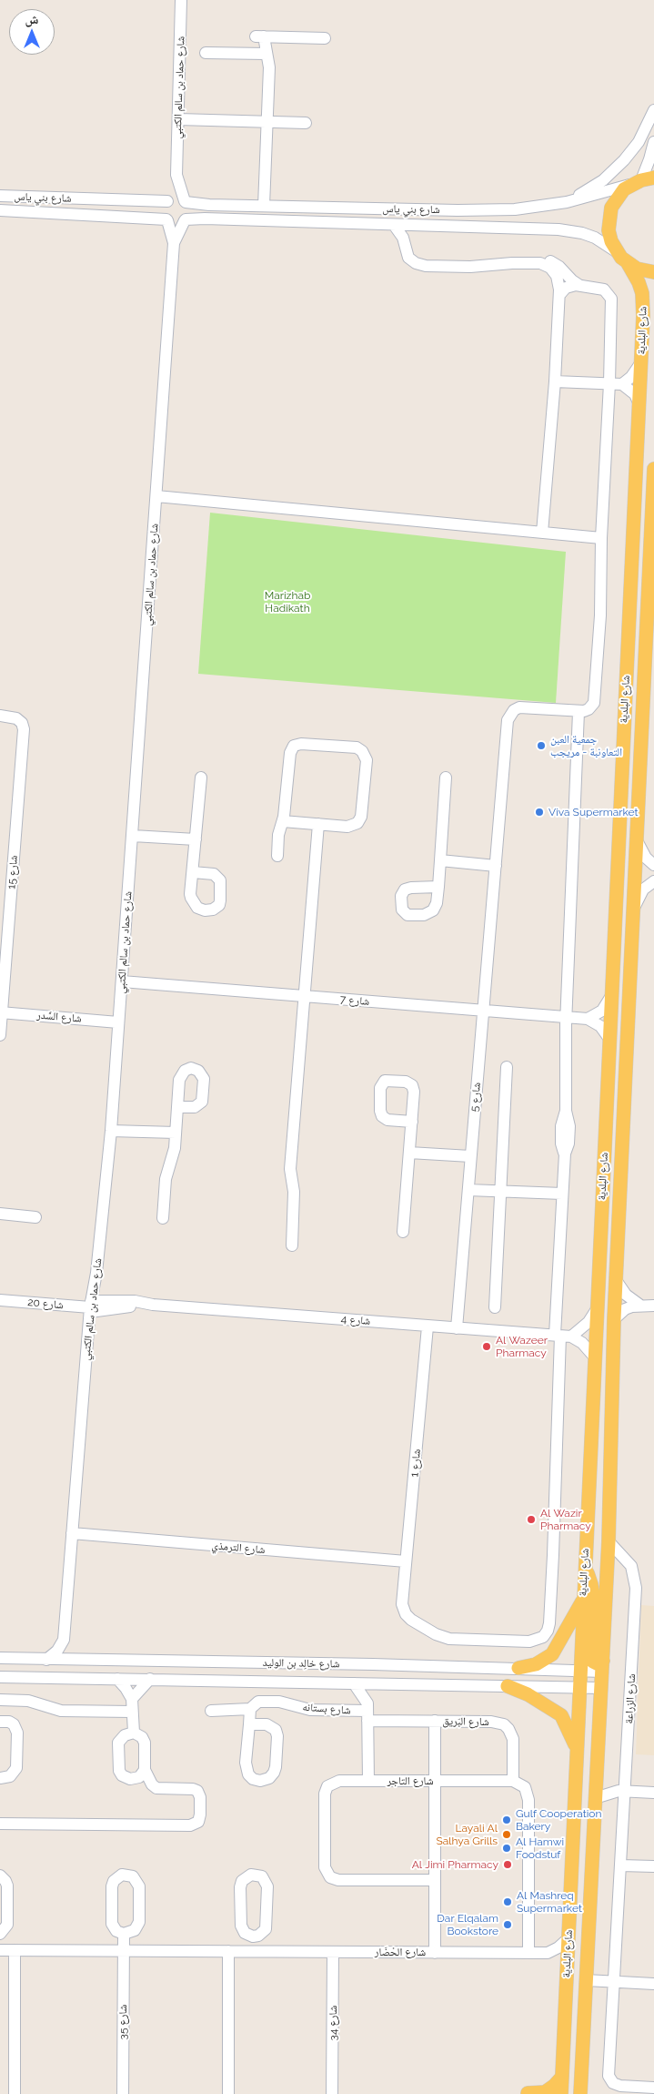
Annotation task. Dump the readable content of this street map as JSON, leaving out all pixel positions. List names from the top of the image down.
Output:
{
  "streets": {
    "main road": ["شارع البلدية"],
    "street": [
      "شارع حماد بن سالم الكتبي",
      "شارع بني ياس",
      "شارع 15",
      "شارع 7",
      "شارع السَّدر",
      "شارع 5",
      "شارع 20",
      "شارع 4",
      "شارع 1",
      "شارع الترمذي",
      "شارع خالِد بن الوليد",
      "شارع الزراعة",
      "شارع بستانه",
      "شارع البَريق",
      "شارع التاجر",
      "شارع الحْضَار",
      "شارع 35",
      "شارع 34"
    ]
  },
  "crossings": [
    ["شارع حماد بن سالم الكتبي", "شارع بني ياس"],
    ["شارع حماد بن سالم الكتبي", "شارع 7"],
    ["شارع حماد بن سالم الكتبي", "شارع السَّدر"],
    ["شارع حماد بن سالم الكتبي", "شارع 20"],
    ["شارع حماد بن سالم الكتبي", "شارع 4"],
    ["شارع حماد بن سالم الكتبي", "شارع الترمذي"],
    ["شارع البلدية", "شارع خالِد بن الوليد"],
    ["شارع البلدية", "شارع الزراعة"],
    ["شارع 15", "شارع السَّدر"],
    ["شارع 7", "شارع 5"],
    ["شارع 5", "شارع 4"],
    ["شارع 20", "شارع 4"],
    ["شارع 4", "شارع 1"],
    ["شارع 1", "شارع الترمذي"],
    ["شارع بستانه", "شارع البَريق"],
    ["شارع البَريق", "شارع التاجر"],
    ["شارع الحْضَار", "شارع 35"],
    ["شارع الحْضَار", "شارع 34"]
  ],
  "parks": ["Marizhab Hadikath"],
  "places": [
    "جمعية العبن التعاونبة - مريجب",
    "Viva Supermarket",
    "Al Wazeer Pharmacy",
    "Al Wazir Pharmacy",
    "Gulf Cooperation Bakery",
    "Layali Al Salhya Grills",
    "Al Hamwi Foodstuf",
    "Al Jimi Pharmacy",
    "Al Mashreq Supermarket",
    "Dar Elqalam Bookstore"
  ],
  "north": "top"
}
